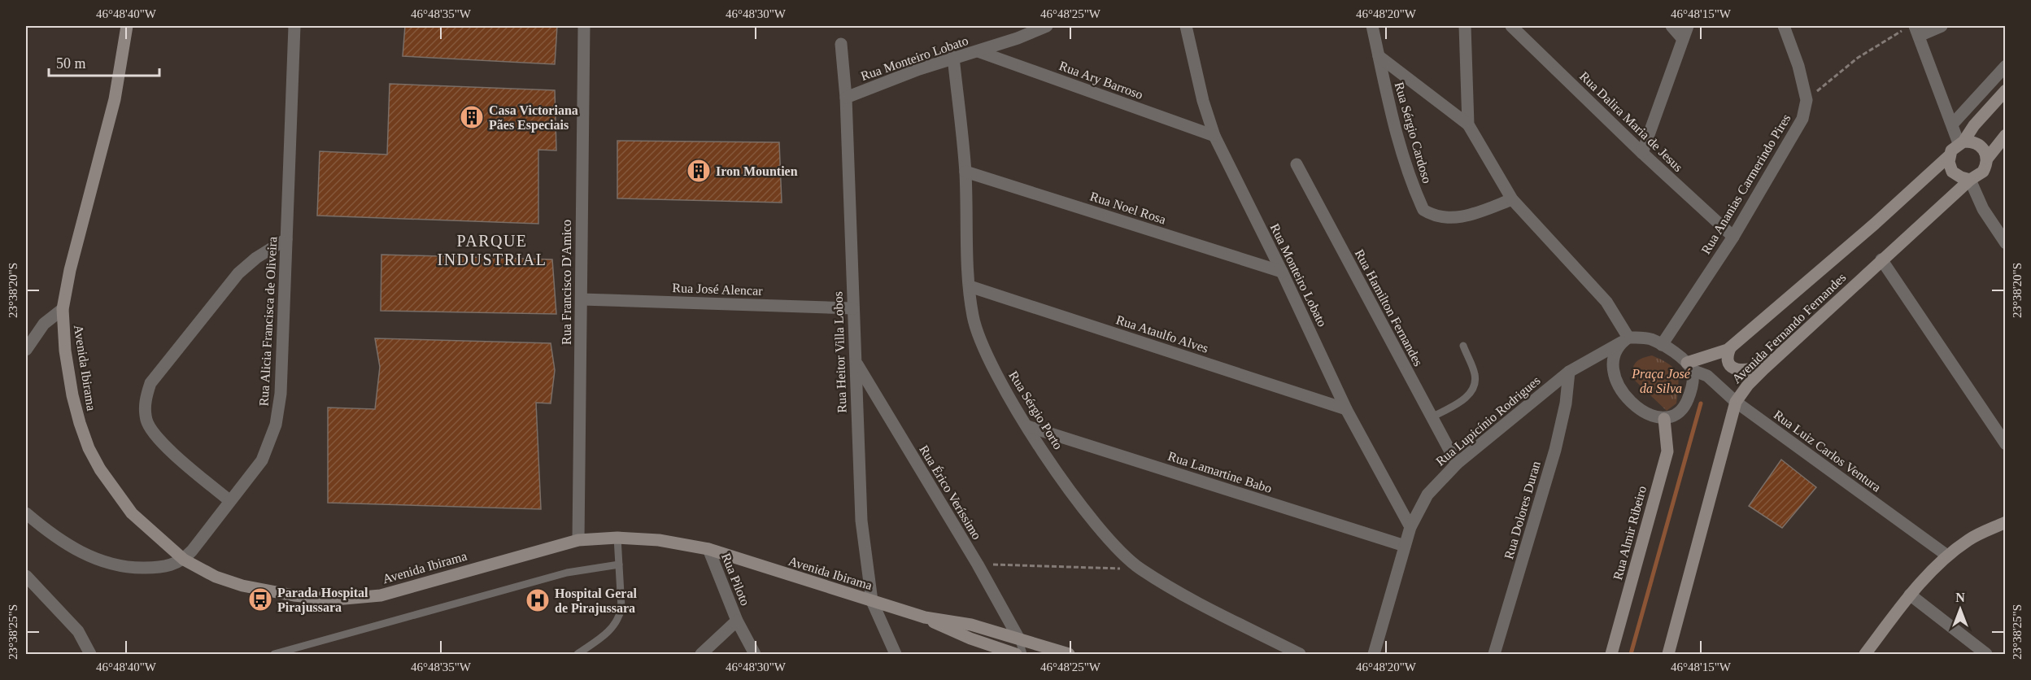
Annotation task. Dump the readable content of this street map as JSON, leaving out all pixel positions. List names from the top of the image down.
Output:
{
  "streets": {
    "main road": ["Avenida Fernando Fernandes", "Avenida Ibirama", "Rua Almir Ribeiro"],
    "street": [
      "Rua Monteiro Lobato",
      "Rua Ary Barroso",
      "Rua Dalira Maria de Jesus",
      "Rua Sérgio Cardoso",
      "Rua Ananias Carmerindo Pires",
      "Rua Noel Rosa",
      "Rua Francisco D'Amico",
      "Rua José Alencar",
      "Rua Hamilton Fernandes",
      "Rua Alicia Francisca de Oliveira",
      "Rua Ataulfo Alves",
      "Rua Heitor Villa Lobos",
      "Rua Sérgio Porto",
      "Rua Lupicínio Rodrigues",
      "Rua Luiz Carlos Ventura",
      "Rua Lamartine Babo",
      "Rua Érico Veríssimo",
      "Rua Dolores Duran",
      "Rua Piloto"
    ]
  },
  "crossings": [
    ["Rua Monteiro Lobato", "Rua Ary Barroso"],
    ["Rua Monteiro Lobato", "Rua Noel Rosa"],
    ["Rua Monteiro Lobato", "Rua Ataulfo Alves"],
    ["Rua Monteiro Lobato", "Rua Heitor Villa Lobos"],
    ["Rua Monteiro Lobato", "Rua Sérgio Porto"],
    ["Rua Monteiro Lobato", "Rua Lupicínio Rodrigues"],
    ["Rua Dalira Maria de Jesus", "Rua Ananias Carmerindo Pires"],
    ["Rua Ananias Carmerindo Pires", "Avenida Fernando Fernandes"],
    ["Rua Ananias Carmerindo Pires", "Rua Lupicínio Rodrigues"],
    ["Rua Ananias Carmerindo Pires", "Rua Luiz Carlos Ventura"],
    ["Rua Ananias Carmerindo Pires", "Rua Almir Ribeiro"],
    ["Rua Noel Rosa", "Rua Sérgio Porto"],
    ["Rua Francisco D'Amico", "Rua José Alencar"],
    ["Rua Francisco D'Amico", "Avenida Ibirama"],
    ["Rua José Alencar", "Rua Heitor Villa Lobos"],
    ["Rua Hamilton Fernandes", "Rua Lupicínio Rodrigues"],
    ["Rua Alicia Francisca de Oliveira", "Avenida Ibirama"],
    ["Avenida Fernando Fernandes", "Rua Lupicínio Rodrigues"],
    ["Avenida Fernando Fernandes", "Rua Luiz Carlos Ventura"],
    ["Avenida Fernando Fernandes", "Rua Almir Ribeiro"],
    ["Rua Ataulfo Alves", "Rua Sérgio Porto"],
    ["Rua Heitor Villa Lobos", "Avenida Ibirama"],
    ["Rua Heitor Villa Lobos", "Rua Érico Veríssimo"],
    ["Avenida Ibirama", "Rua Érico Veríssimo"],
    ["Avenida Ibirama", "Rua Piloto"],
    ["Rua Sérgio Porto", "Rua Lamartine Babo"],
    ["Rua Lupicínio Rodrigues", "Rua Luiz Carlos Ventura"],
    ["Rua Lupicínio Rodrigues", "Rua Lamartine Babo"],
    ["Rua Lupicínio Rodrigues", "Rua Dolores Duran"],
    ["Rua Lupicínio Rodrigues", "Rua Almir Ribeiro"],
    ["Rua Luiz Carlos Ventura", "Rua Almir Ribeiro"]
  ],
  "districts": ["PARQUE INDUSTRIAL"],
  "parks": ["Praça José da Silva"],
  "places": {
    "building": ["Casa Victoriana Pães Especiais", "Iron Mountien"],
    "bus stop": ["Parada Hospital Pirajussara"],
    "hospital": ["Hospital Geral de Pirajussara"]
  },
  "scale_bar": "50 m",
  "north": "top",
  "coordinates": [
    "46°48'40\"W",
    "46°48'35\"W",
    "46°48'30\"W",
    "46°48'25\"W",
    "46°48'20\"W",
    "46°48'15\"W",
    "23°38'20\"S",
    "23°38'25\"S"
  ]
}
